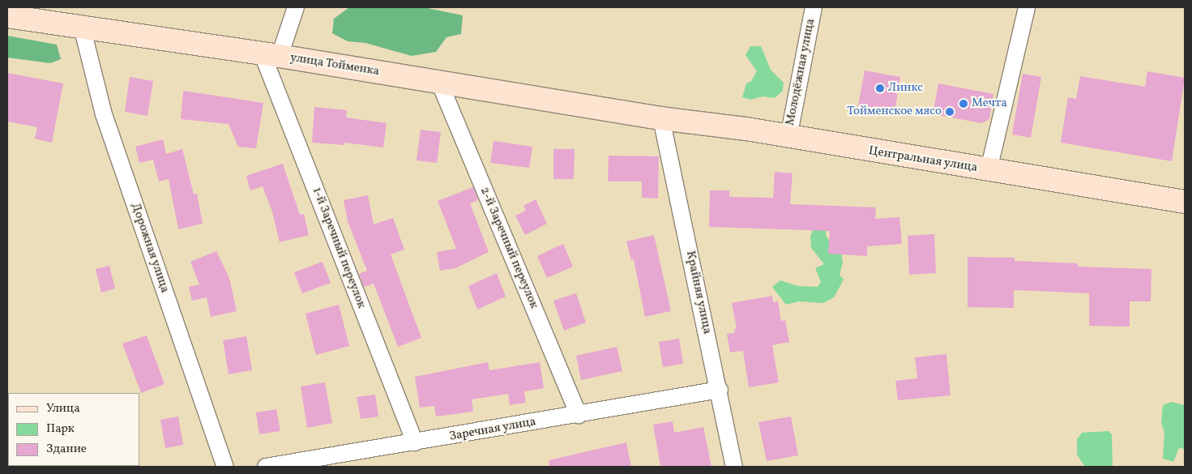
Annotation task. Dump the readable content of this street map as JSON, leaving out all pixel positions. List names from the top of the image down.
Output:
{
  "streets": {
    "street": [
      "улица Тойменка",
      "Молодёжная улица",
      "Центральная улица",
      "Дорожная улица",
      "1-й Заречный переулок",
      "2-й Заречный переулок",
      "Крайняя улица",
      "Заречная улица"
    ]
  },
  "crossings": [
    ["улица Тойменка", "Центральная улица"],
    ["улица Тойменка", "Дорожная улица"],
    ["улица Тойменка", "1-й Заречный переулок"],
    ["улица Тойменка", "2-й Заречный переулок"],
    ["улица Тойменка", "Крайняя улица"],
    ["Молодёжная улица", "Центральная улица"],
    ["Центральная улица", "Крайняя улица"],
    ["1-й Заречный переулок", "Заречная улица"],
    ["2-й Заречный переулок", "Заречная улица"],
    ["Крайняя улица", "Заречная улица"]
  ],
  "places": ["Линкс", "Мечта", "Тойменское мясо"],
  "legend": ["Улица", "Парк", "Здание"]
}
